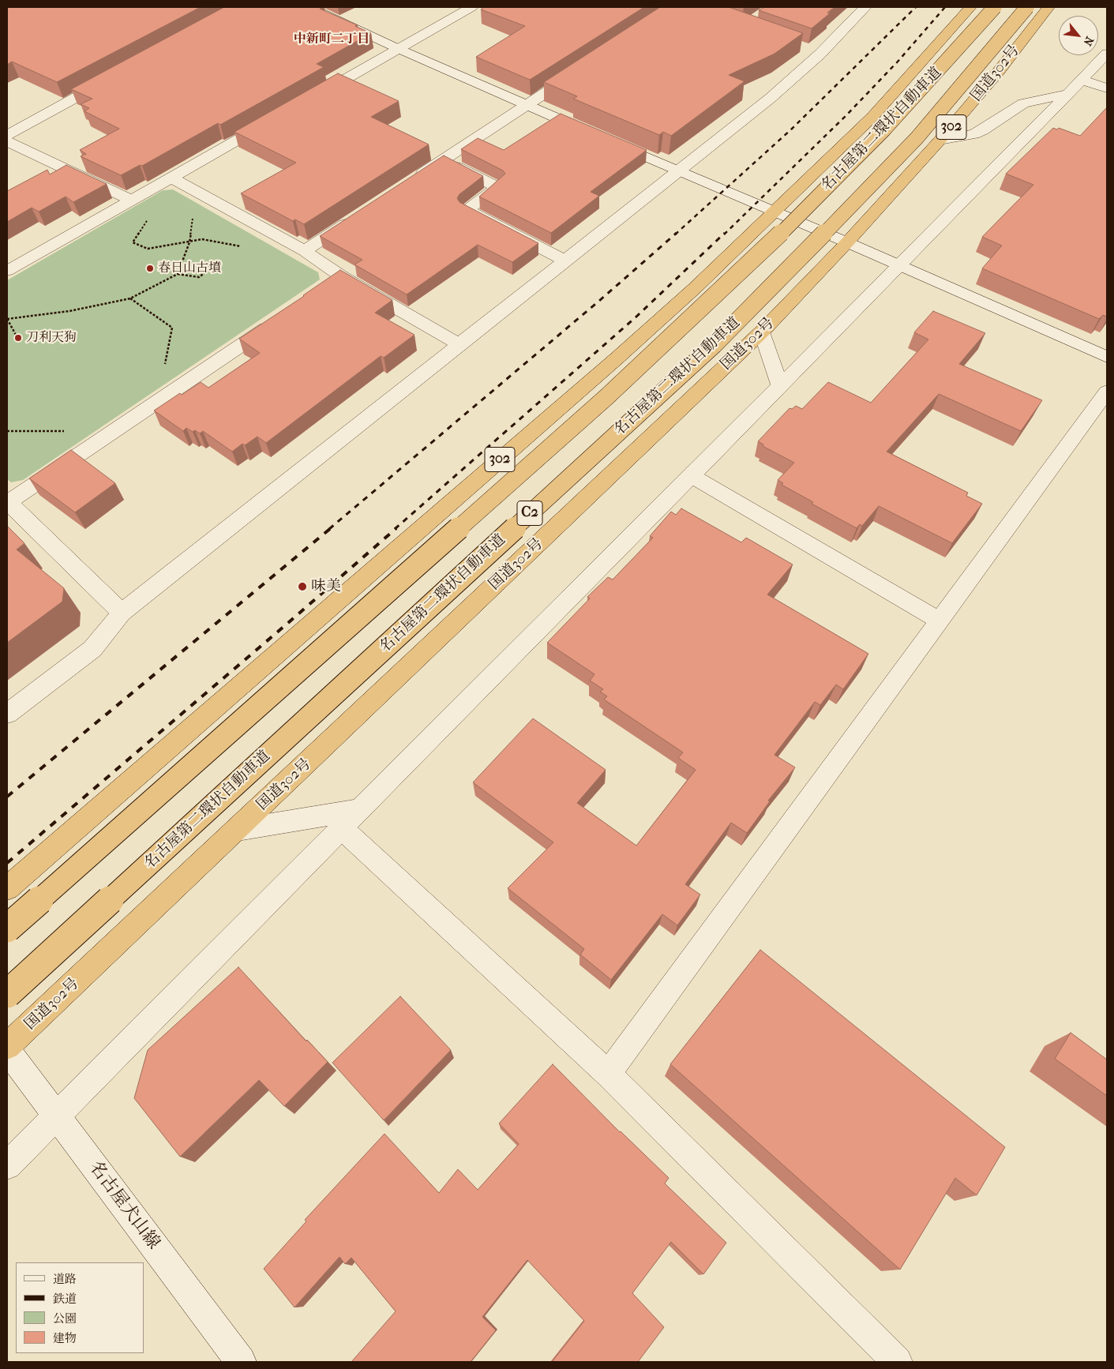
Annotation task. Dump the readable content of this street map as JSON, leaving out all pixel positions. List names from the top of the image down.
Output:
{
  "streets": {
    "highway": [
      "国道302号",
      "302",
      "名古屋第二環状自動車道",
      "C2"
    ],
    "street": ["名古屋犬山線"]
  },
  "districts": ["中新町二丁目"],
  "places": ["春日山古墳", "刀利天狗", "味美"],
  "legend": [
    "道路",
    "鉄道",
    "公園",
    "建物"
  ],
  "north": "bottom right"
}
